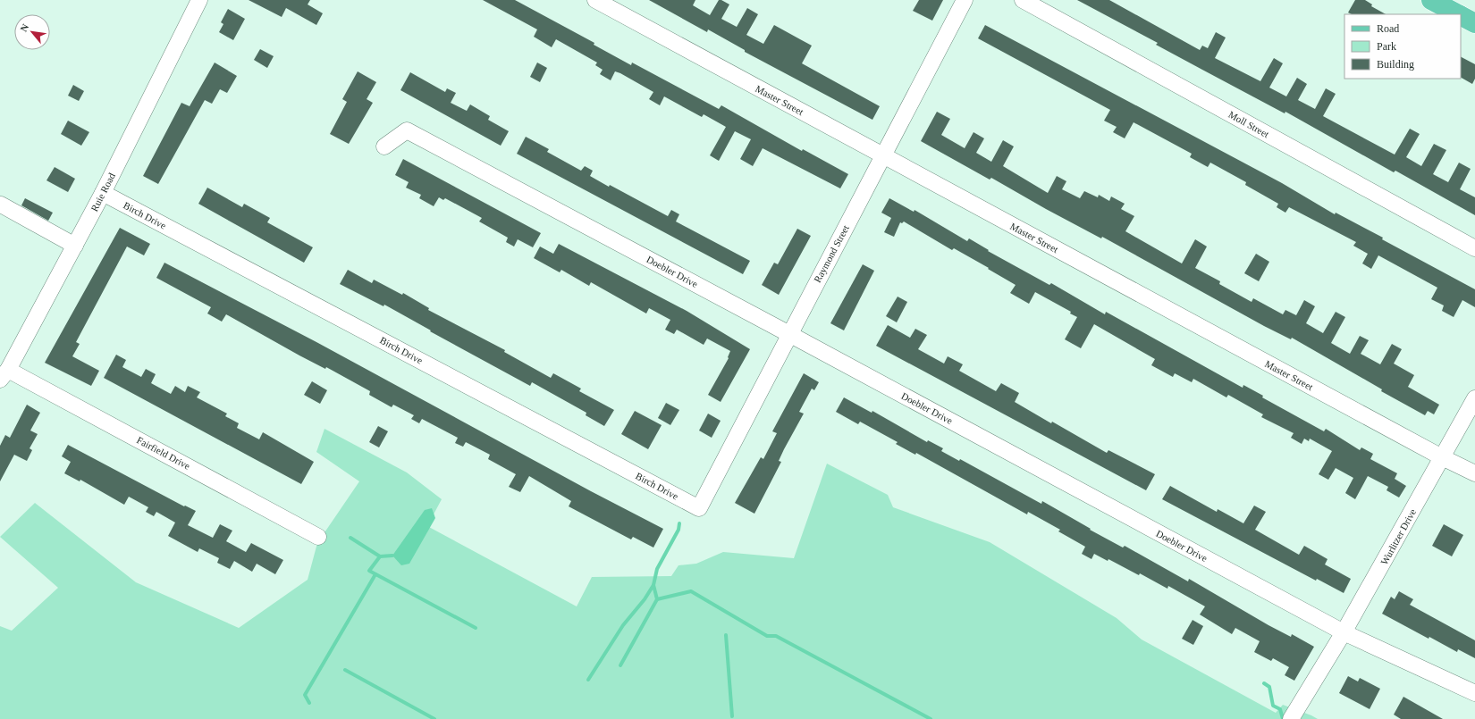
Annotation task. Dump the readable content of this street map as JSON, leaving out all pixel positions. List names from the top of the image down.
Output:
{
  "streets": {
    "street": [
      "Master Street",
      "Moll Street",
      "Ruie Road",
      "Birch Drive",
      "Raymond Street",
      "Doebler Drive",
      "Fairfield Drive",
      "Wurlitzer Drive"
    ]
  },
  "crossings": [
    ["Master Street", "Raymond Street"],
    ["Master Street", "Wurlitzer Drive"],
    ["Ruie Road", "Birch Drive"],
    ["Ruie Road", "Fairfield Drive"],
    ["Birch Drive", "Raymond Street"],
    ["Raymond Street", "Doebler Drive"],
    ["Doebler Drive", "Wurlitzer Drive"]
  ],
  "legend": ["Road", "Park", "Building"],
  "north": "top left"
}
